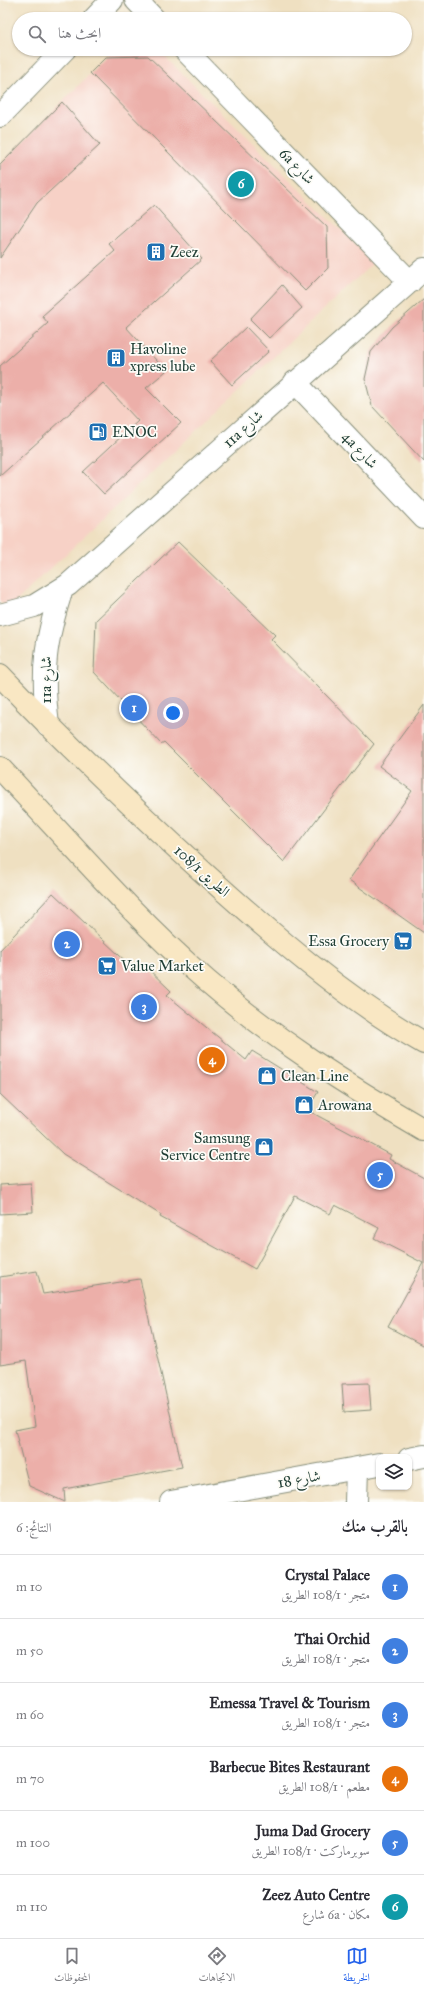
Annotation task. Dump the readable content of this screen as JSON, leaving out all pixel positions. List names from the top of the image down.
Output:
{
  "streets": {
    "street": [
      "6a شارع",
      "11a شارع",
      "4a شارع",
      "108/1 الطريق",
      "شارع 18"
    ]
  },
  "crossings": [
    ["6a شارع", "11a شارع"],
    ["11a شارع", "4a شارع"],
    ["11a شارع", "108/1 الطريق"]
  ],
  "places": {
    "building": ["Zeez", "Havoline xpress lube"],
    "fuel station": ["ENOC"],
    "supermarket": ["Essa Grocery", "Value Market"],
    "shop": ["Clean Line", "Arowana", "Samsung Service Centre"]
  },
  "page": {
    "search": "ابحث هنا",
    "pins": [
      "6",
      "1",
      "2",
      "3",
      "4",
      "5"
    ],
    "heading": ["بالقرب منك", "النتائج: 6"],
    "list": [
      {
        "mark": "1",
        "name": "Crystal Palace",
        "note": "متجر · 108/1 الطريق",
        "value": "10 m"
      },
      {
        "mark": "2",
        "name": "Thai Orchid",
        "note": "متجر · 108/1 الطريق",
        "value": "50 m"
      },
      {
        "mark": "3",
        "name": "Emessa Travel & Tourism",
        "note": "متجر · 108/1 الطريق",
        "value": "60 m"
      },
      {
        "mark": "4",
        "name": "Barbecue Bites Restaurant",
        "note": "مطعم · 108/1 الطريق",
        "value": "70 m"
      },
      {
        "mark": "5",
        "name": "Juma Dad Grocery",
        "note": "سوبرماركت · 108/1 الطريق",
        "value": "100 m"
      },
      {
        "mark": "6",
        "name": "Zeez Auto Centre",
        "note": "مكان · 6a شارع",
        "value": "110 m"
      }
    ],
    "nav": ["الخريطة", "الاتجاهات", "المحفوظات"]
  }
}
